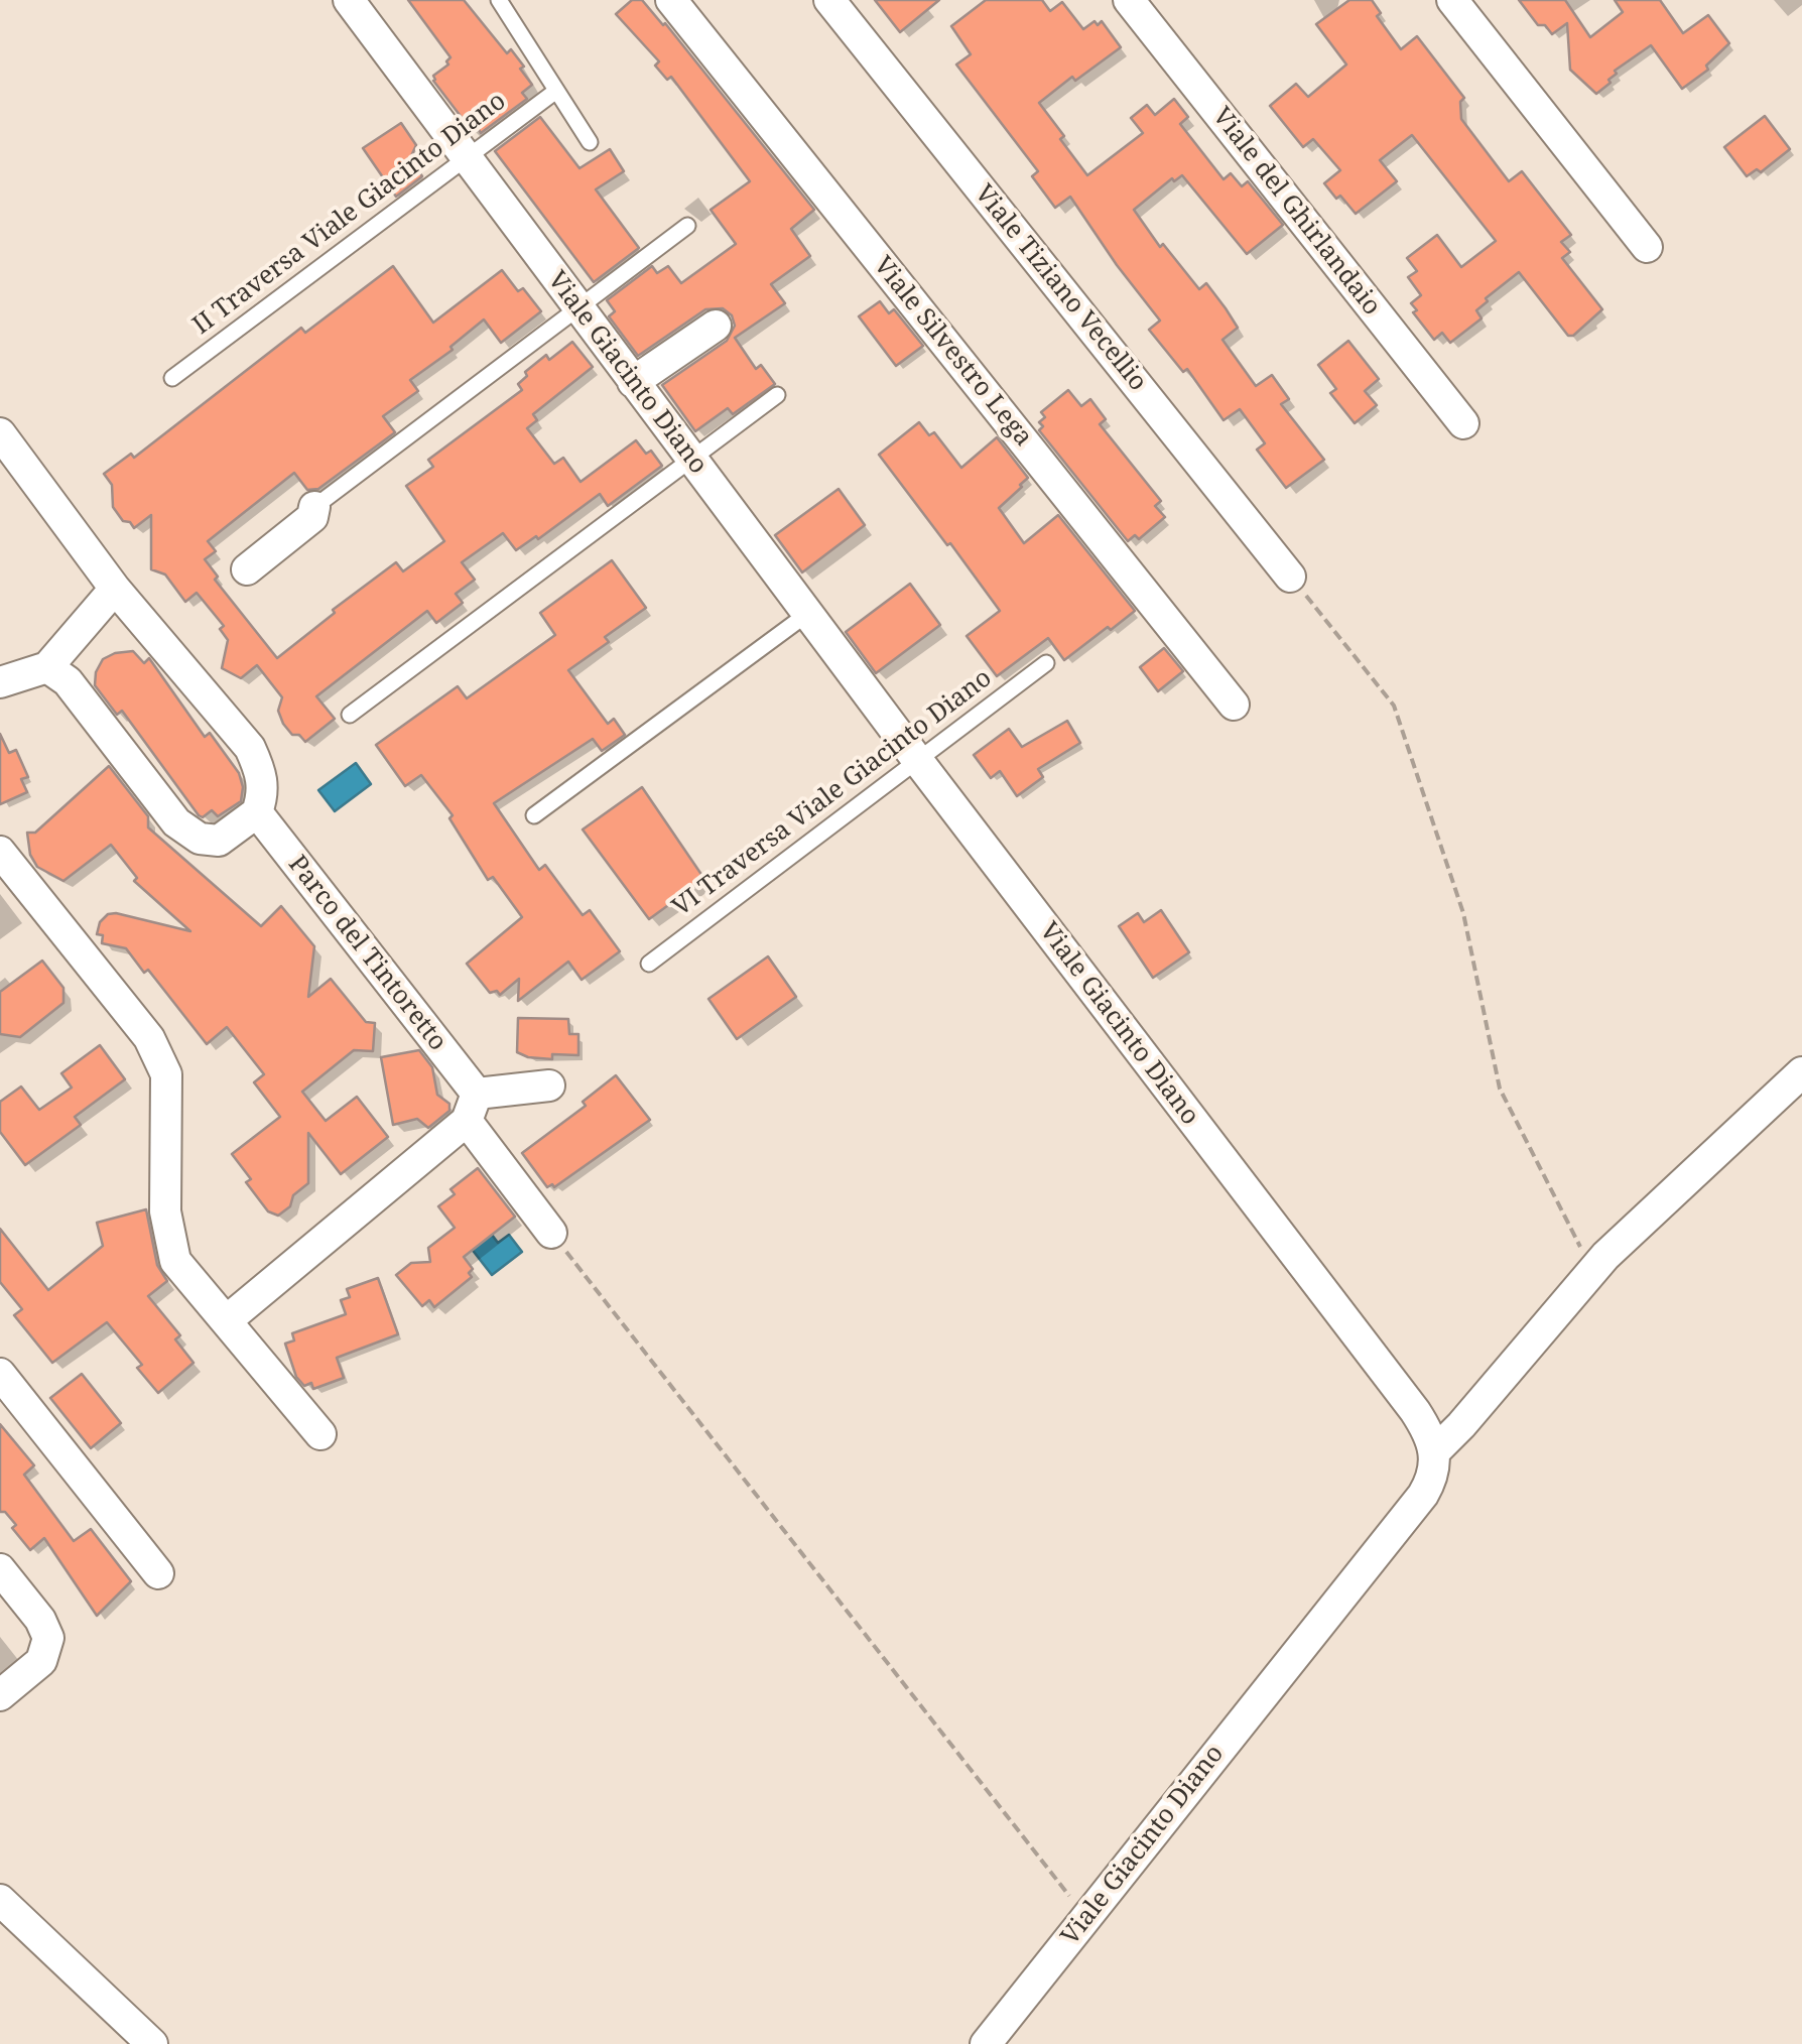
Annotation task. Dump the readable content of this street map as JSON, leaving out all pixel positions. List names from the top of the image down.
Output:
{
  "streets": {
    "street": [
      "Viale del Ghirlandaio",
      "Viale Tiziano Vecellio",
      "Viale Silvestro Lega",
      "Viale Giacinto Diano",
      "Parco del Tintoretto"
    ],
    "lane": ["II Traversa Viale Giacinto Diano", "VI Traversa Viale Giacinto Diano"]
  },
  "crossings": [
    ["II Traversa Viale Giacinto Diano", "Viale Giacinto Diano"],
    ["Viale Giacinto Diano", "VI Traversa Viale Giacinto Diano"]
  ]
}
